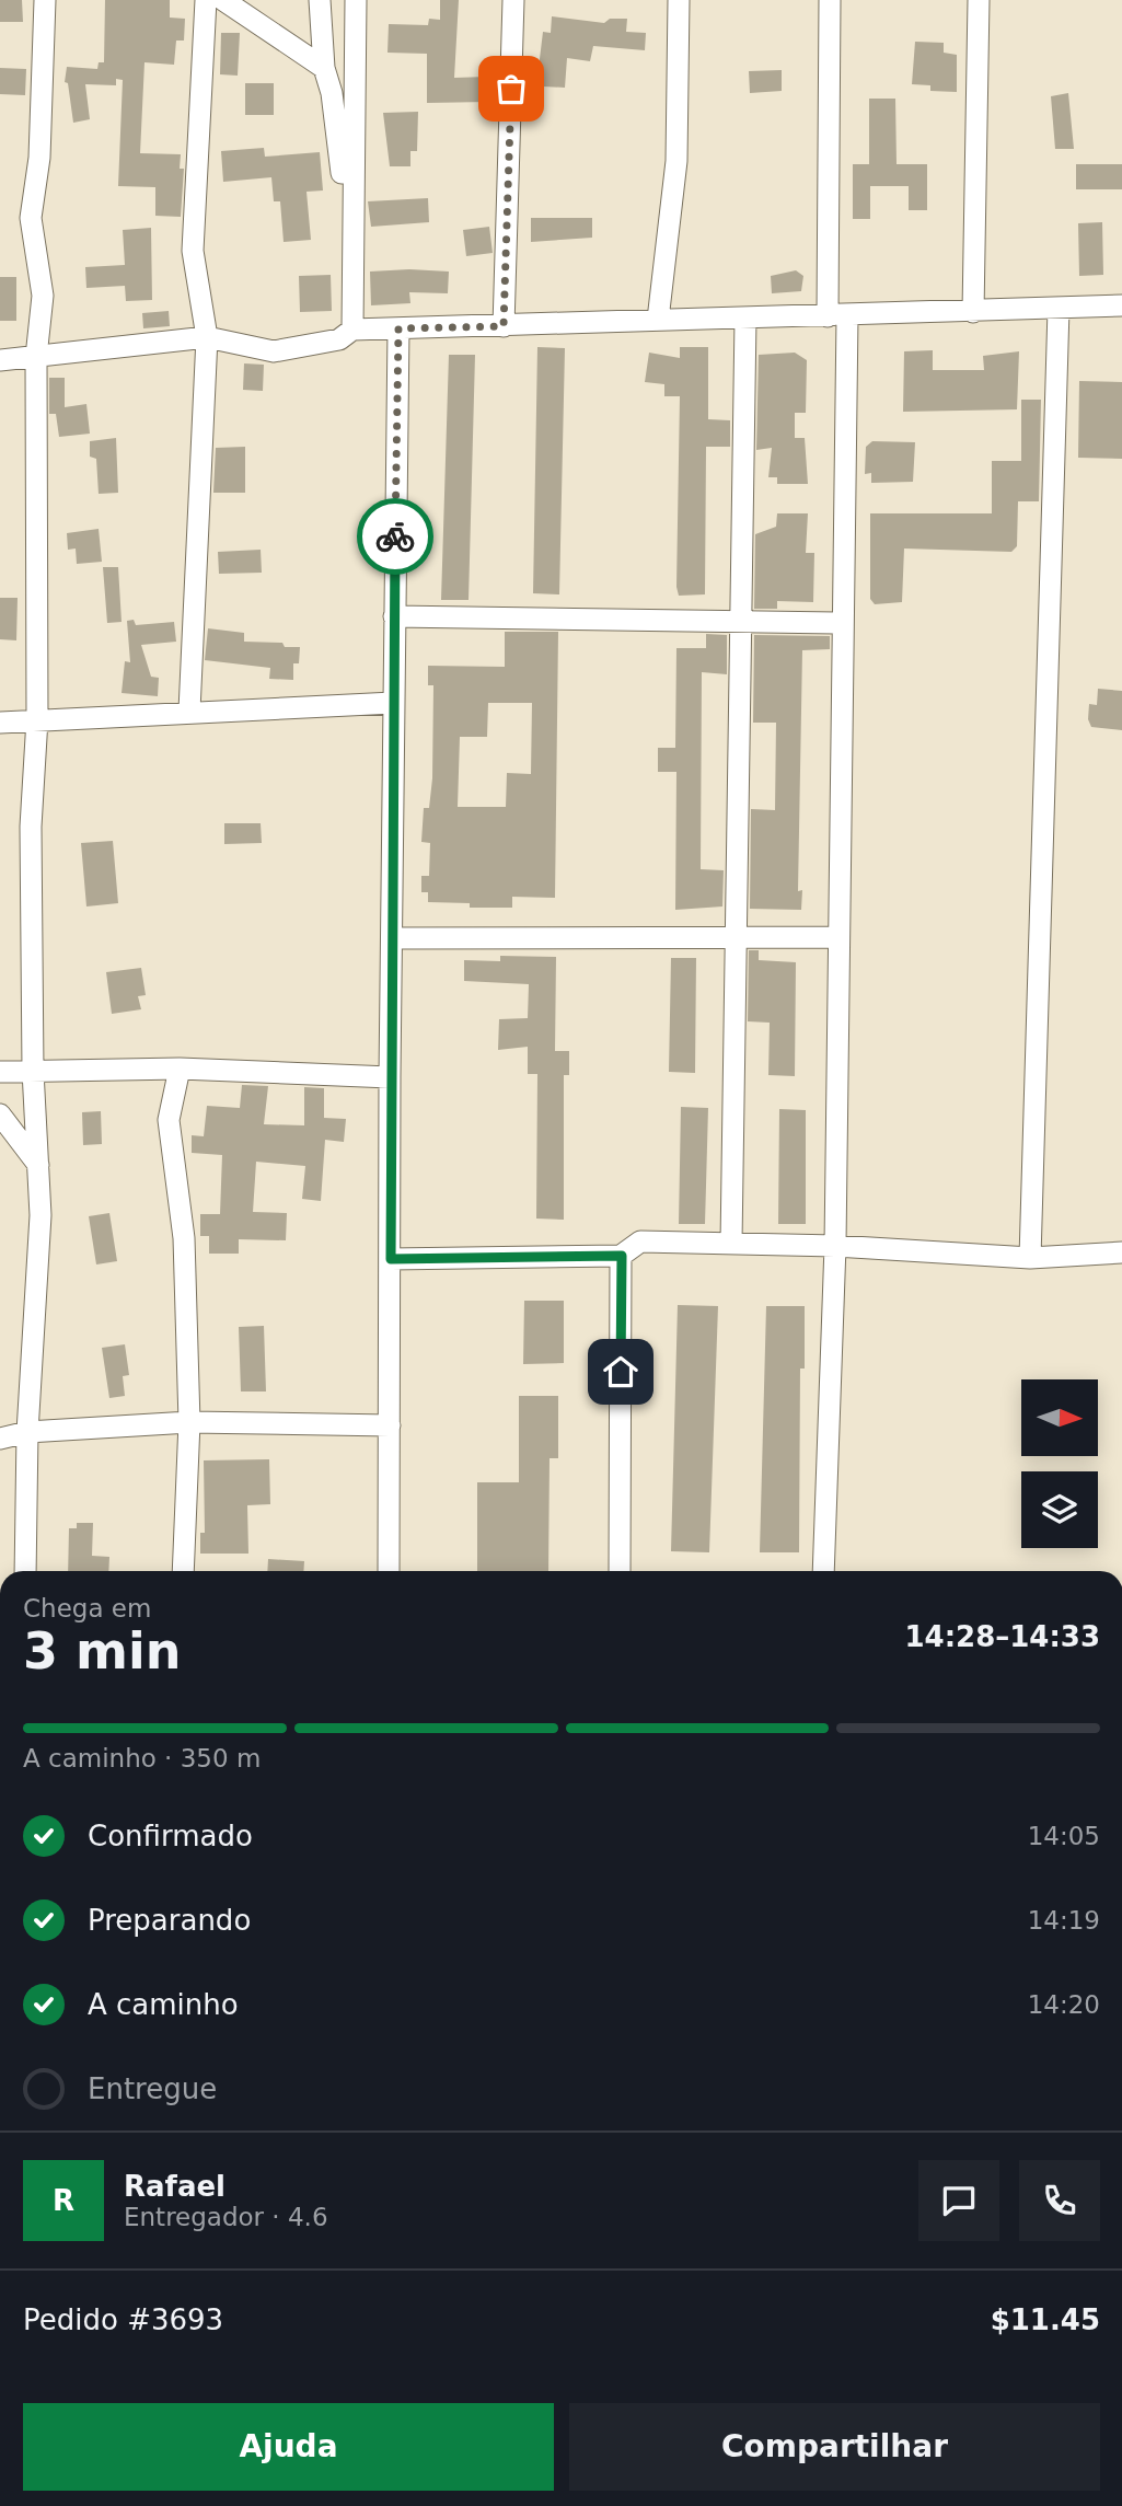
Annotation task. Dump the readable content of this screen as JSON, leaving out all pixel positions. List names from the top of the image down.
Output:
{
  "north": "right",
  "page": {
    "heading": ["3 min", "Chega em", "14:28–14:33"],
    "panel": [
      "Rafael",
      "Entregador · 4.6",
      "Pedido #3693",
      "$11.45"
    ],
    "bar": "A caminho · 350 m",
    "list": [
      ["Confirmado", "14:05"],
      ["Preparando", "14:19"],
      ["A caminho", "14:20"],
      "Entregue"
    ],
    "round": "R",
    "buttons": ["Ajuda", "Compartilhar"]
  }
}
